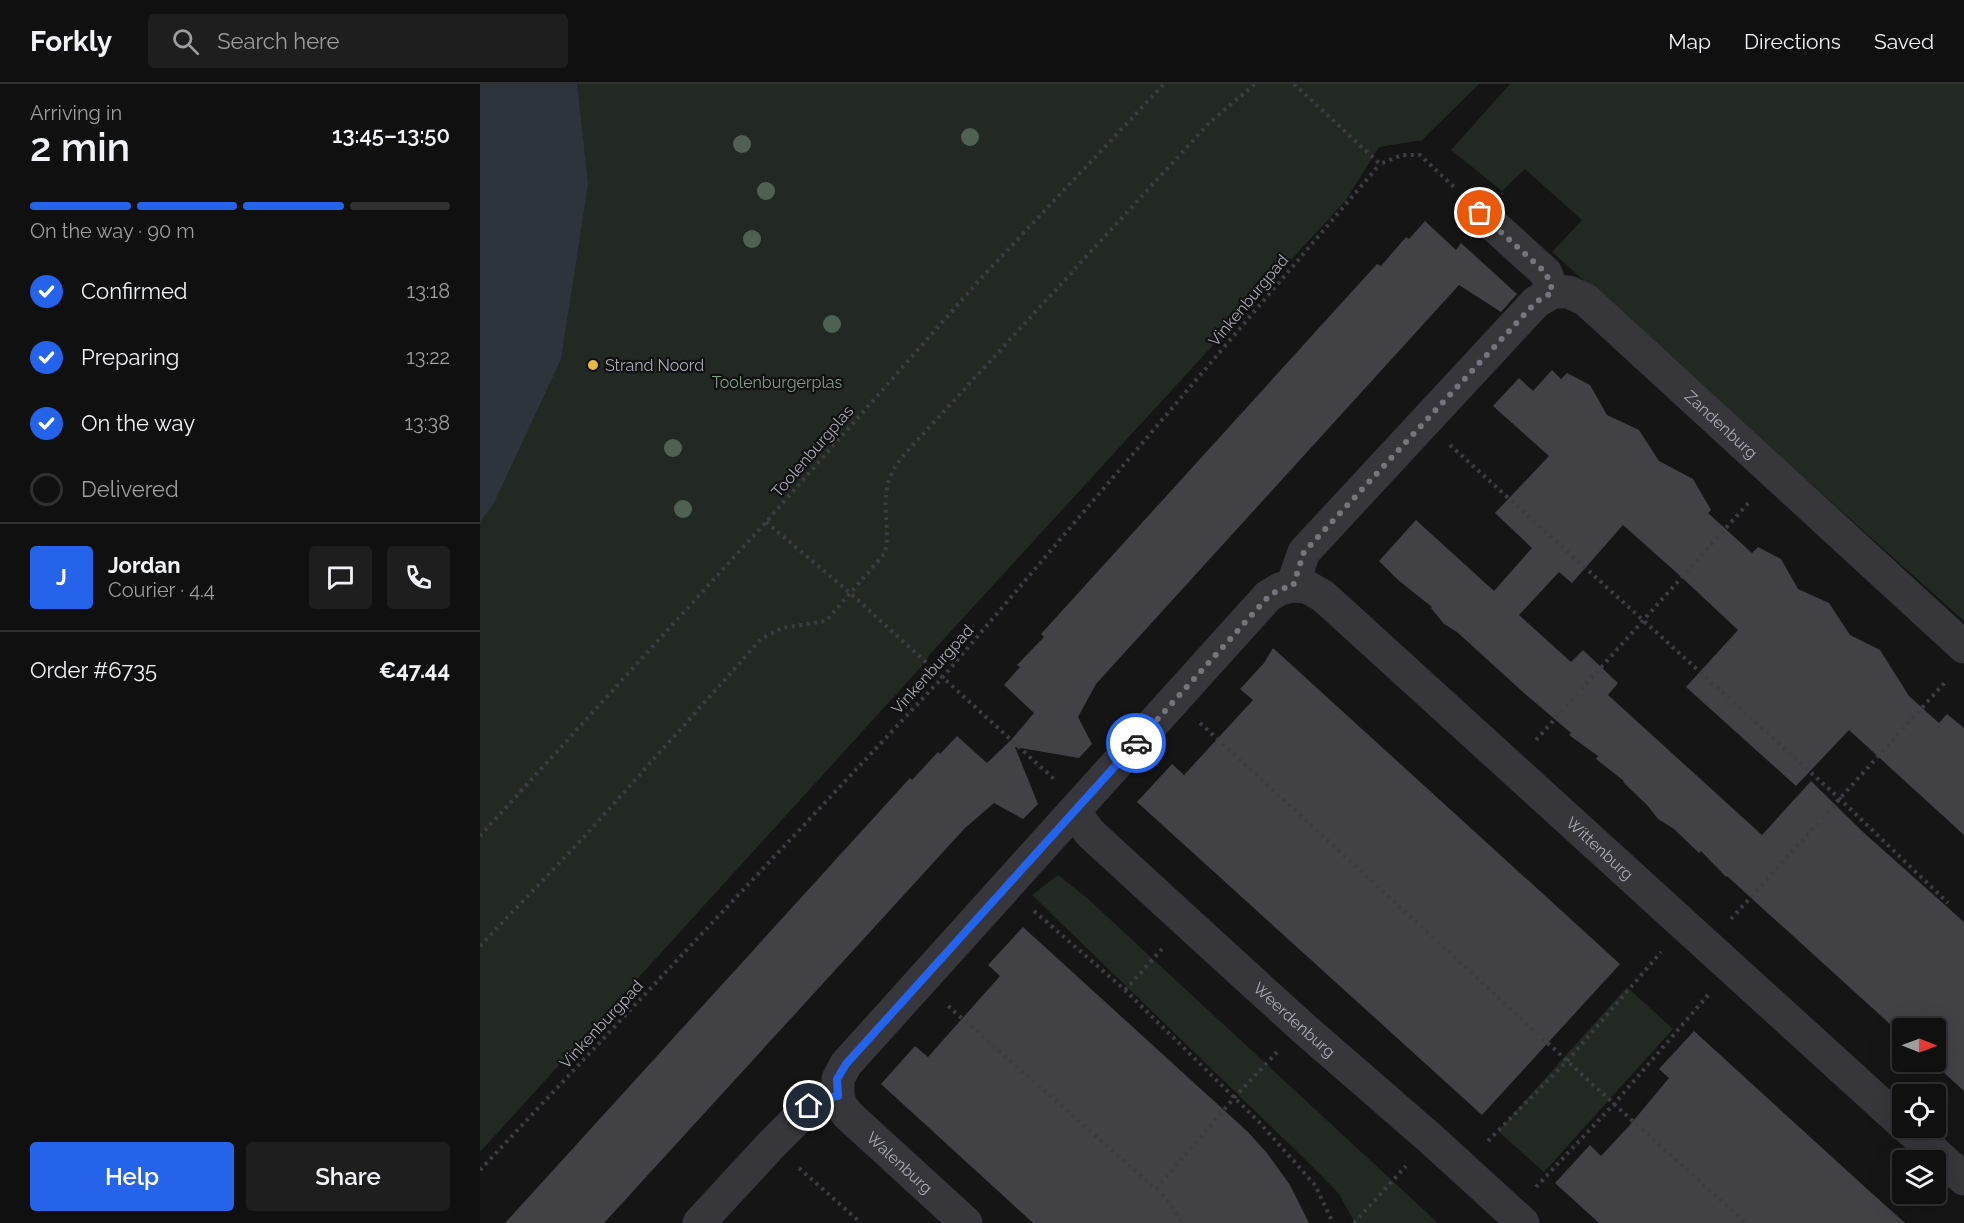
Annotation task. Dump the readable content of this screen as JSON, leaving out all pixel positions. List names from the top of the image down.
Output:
{
  "streets": {
    "street": [
      "Zandenburg",
      "Wittenburg",
      "Weerdenburg",
      "Walenburg"
    ],
    "path": ["Vinkenburgpad", "Toolenburgplas"]
  },
  "parks": ["Toolenburgerplas"],
  "places": ["Strand Noord"],
  "north": "right",
  "page": {
    "header": "Forkly",
    "search": "Search here",
    "nav": ["Map", "Directions", "Saved"],
    "heading": ["2 min", "Arriving in", "13:45–13:50"],
    "panel": [
      "Jordan",
      "Courier · 4.4",
      "Order #6735",
      "€47.44"
    ],
    "bar": "On the way · 90 m",
    "list": [
      ["Confirmed", "13:18"],
      ["Preparing", "13:22"],
      ["On the way", "13:38"],
      "Delivered"
    ],
    "round": "J",
    "buttons": ["Help", "Share"]
  }
}
